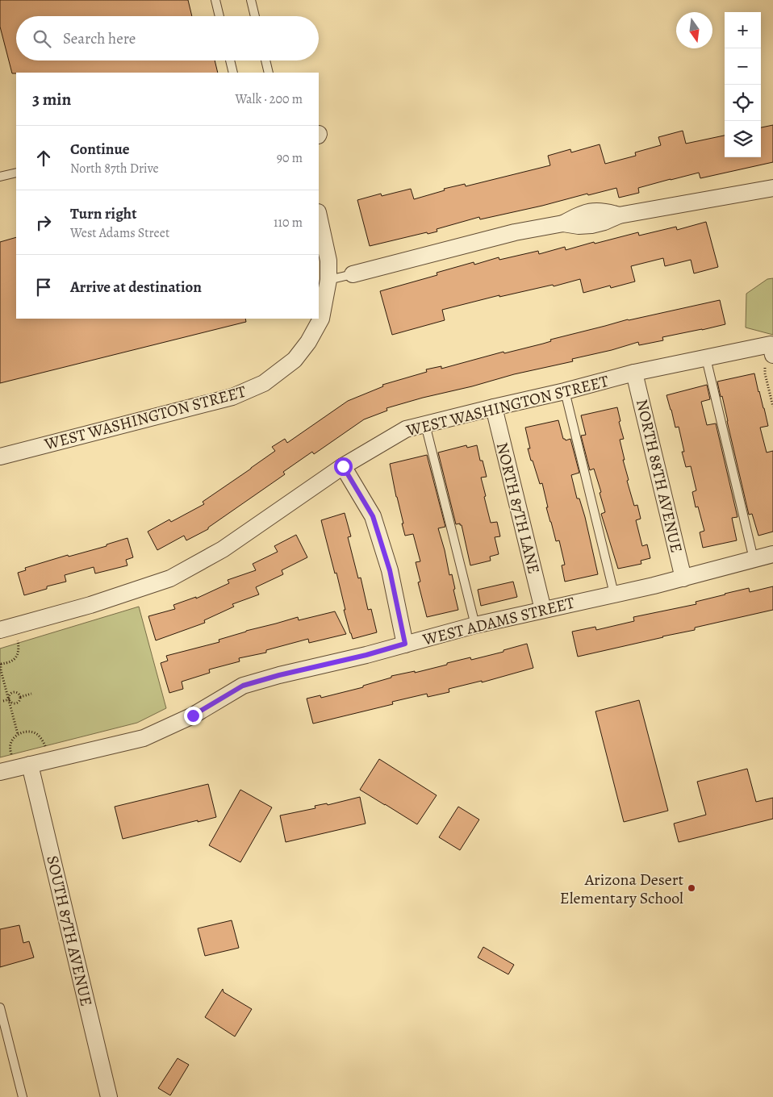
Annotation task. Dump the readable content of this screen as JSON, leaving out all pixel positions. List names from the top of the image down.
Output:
{
  "streets": {
    "street": [
      "WEST WASHINGTON STREET",
      "NORTH 88TH AVENUE",
      "NORTH 87TH LANE",
      "WEST ADAMS STREET",
      "SOUTH 87TH AVENUE"
    ]
  },
  "crossings": [
    ["WEST WASHINGTON STREET", "NORTH 88TH AVENUE"],
    ["WEST WASHINGTON STREET", "NORTH 87TH LANE"],
    ["NORTH 88TH AVENUE", "WEST ADAMS STREET"],
    ["NORTH 87TH LANE", "WEST ADAMS STREET"],
    ["WEST ADAMS STREET", "SOUTH 87TH AVENUE"]
  ],
  "places": ["Arizona Desert Elementary School"],
  "north": "bottom",
  "page": {
    "map_buttons": ["+", "−"],
    "search": "Search here",
    "heading": ["3 min", "Walk · 200 m"],
    "list": [
      ["Continue", "North 87th Drive", "90 m"],
      ["Turn right", "West Adams Street", "110 m"],
      "Arrive at destination"
    ]
  }
}
